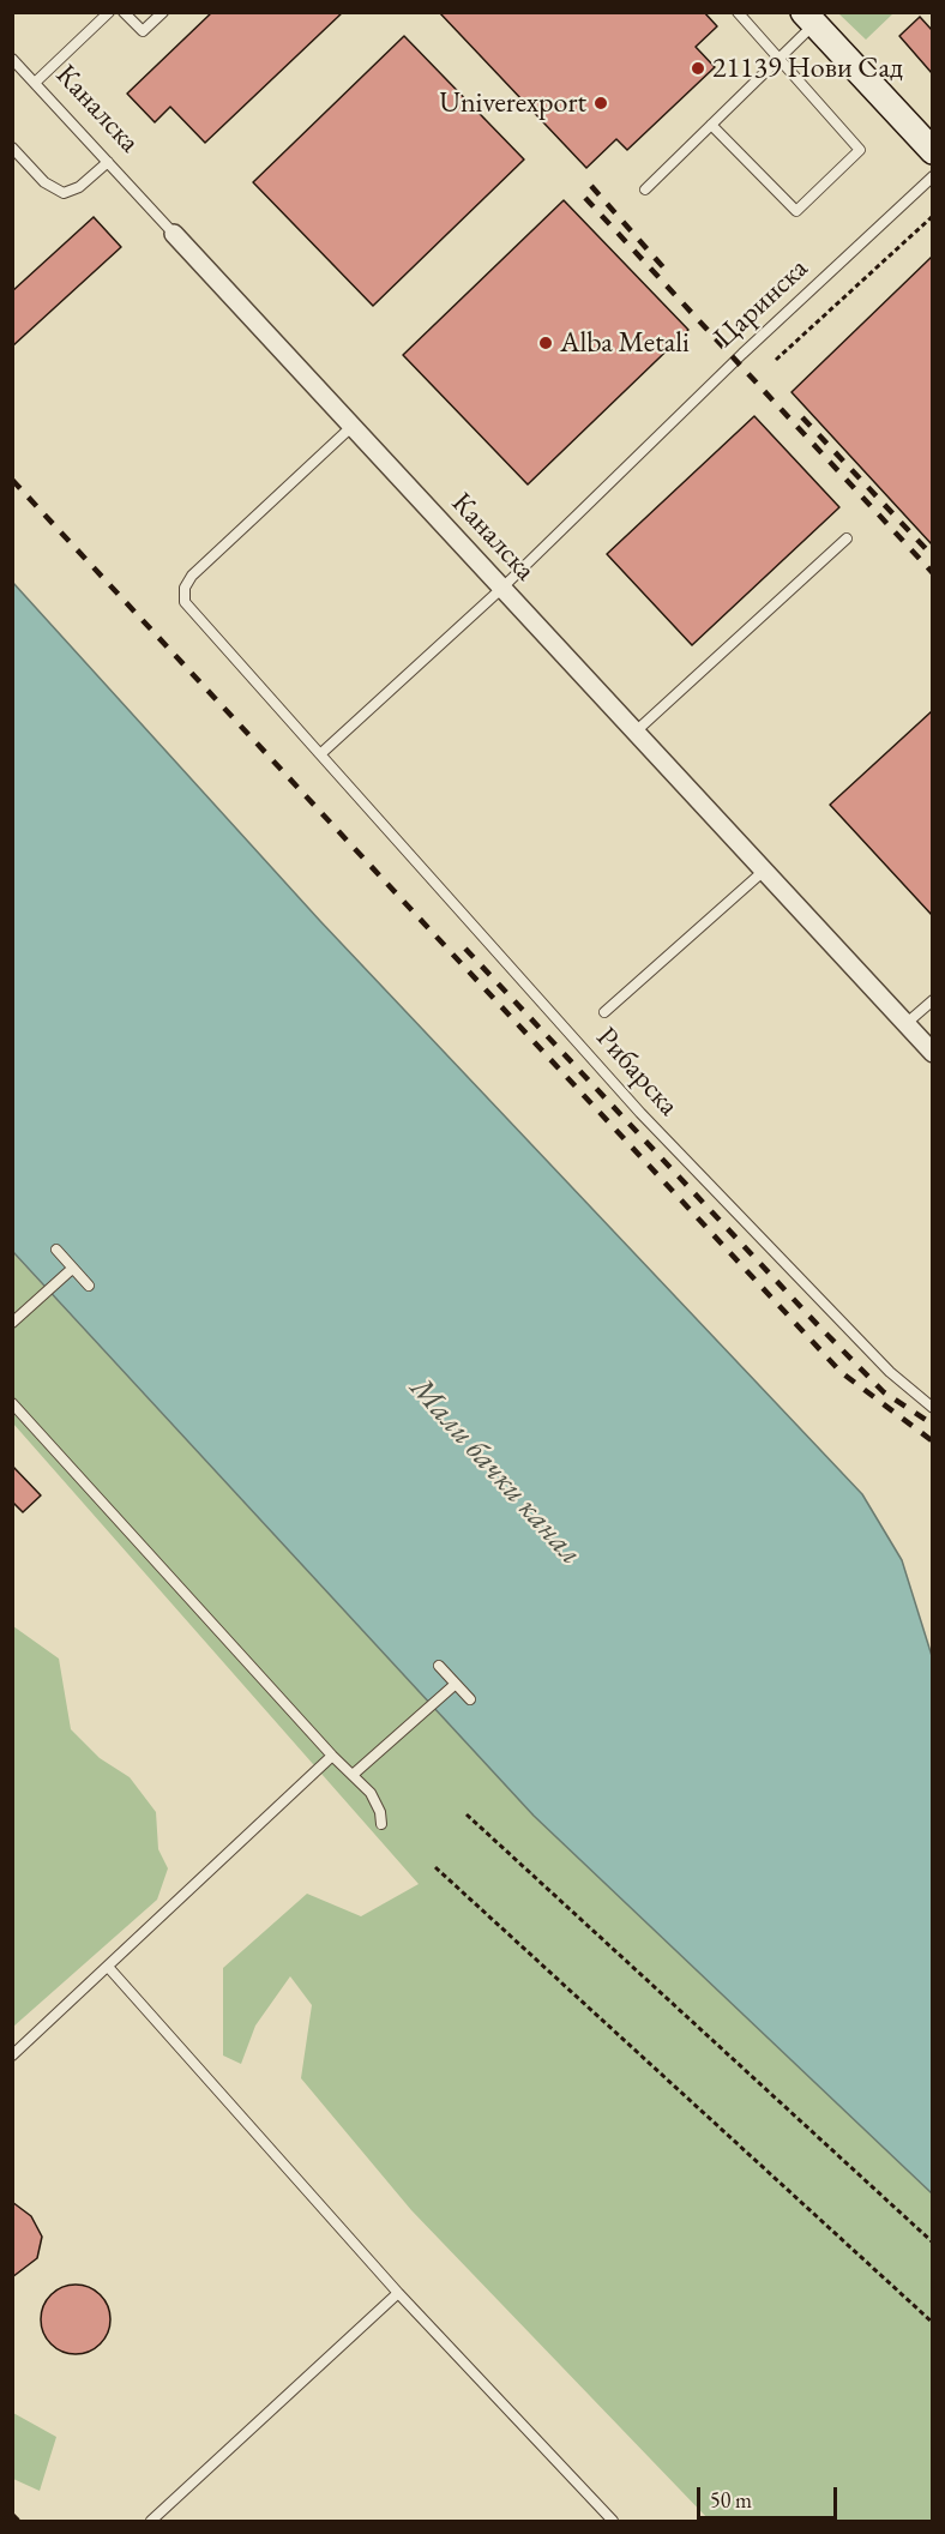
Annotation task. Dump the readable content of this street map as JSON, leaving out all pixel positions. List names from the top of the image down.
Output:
{
  "streets": {
    "street": ["Каналска"],
    "lane": ["Царинска", "Рибарска"]
  },
  "crossings": [
    ["Каналска", "Царинска"],
    ["Каналска", "Рибарска"],
    ["Царинска", "Рибарска"]
  ],
  "water": ["Мали бачки канал"],
  "places": ["21139 Нови Сад", "Univerexport", "Alba Metali"],
  "scale_bar": "50 m"
}
